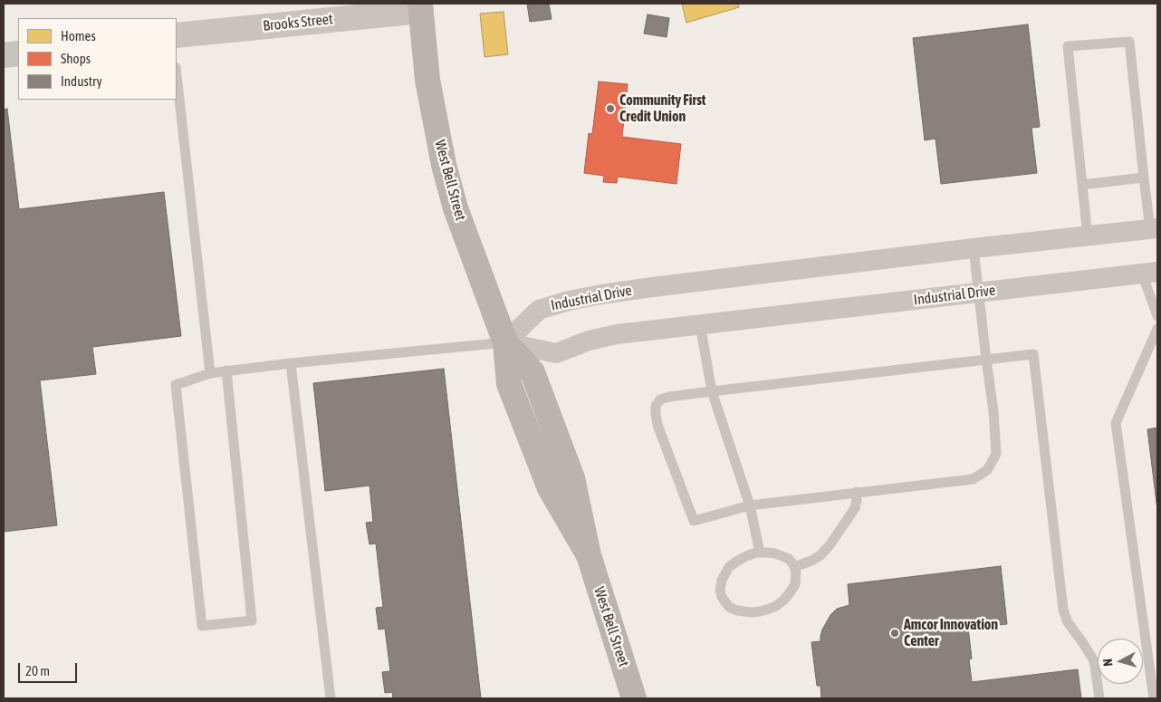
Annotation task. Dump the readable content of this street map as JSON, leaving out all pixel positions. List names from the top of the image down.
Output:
{
  "streets": {
    "main road": ["West Bell Street"],
    "street": ["Brooks Street", "Industrial Drive"]
  },
  "crossings": [
    ["Brooks Street", "West Bell Street"],
    ["West Bell Street", "Industrial Drive"]
  ],
  "places": ["Community First Credit Union", "Amcor Innovation Center"],
  "legend": ["Homes", "Shops", "Industry"],
  "scale_bar": "20 m",
  "north": "left"
}
